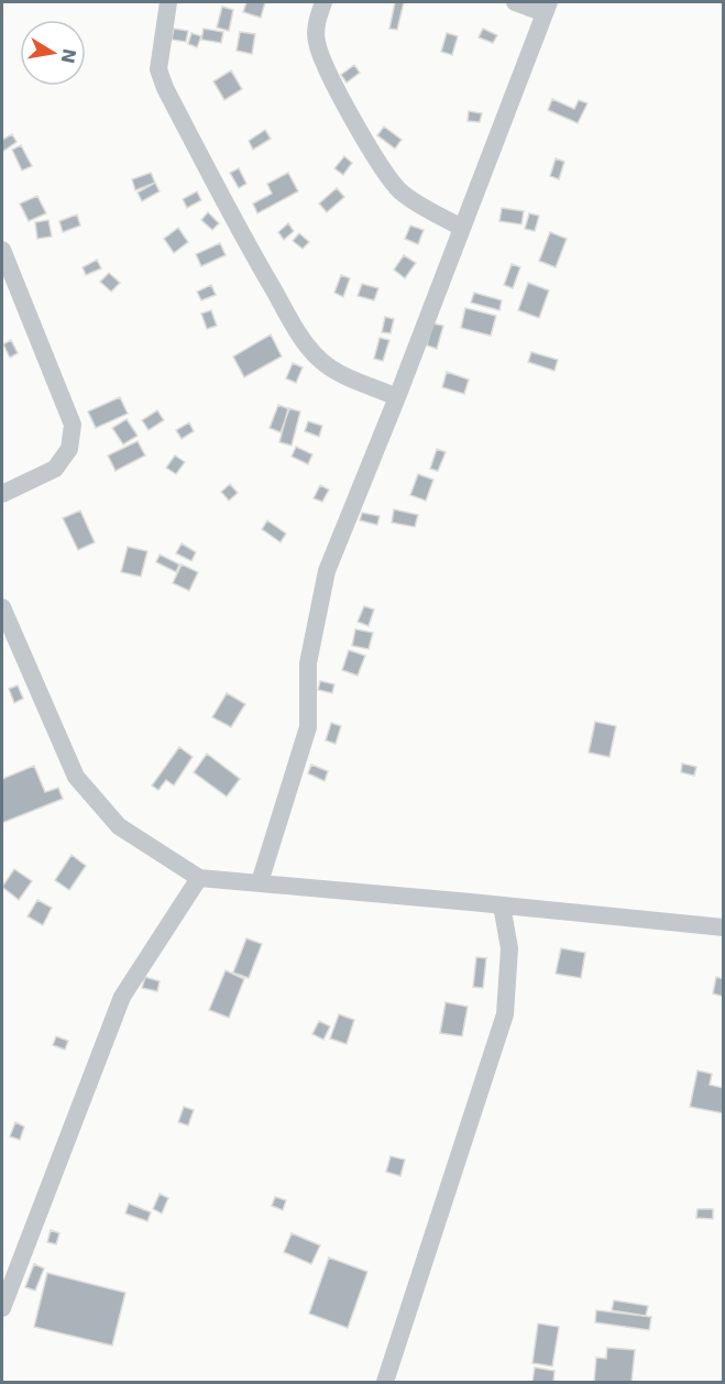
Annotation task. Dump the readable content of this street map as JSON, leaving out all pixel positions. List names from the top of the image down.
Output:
{
  "north": "right"
}
